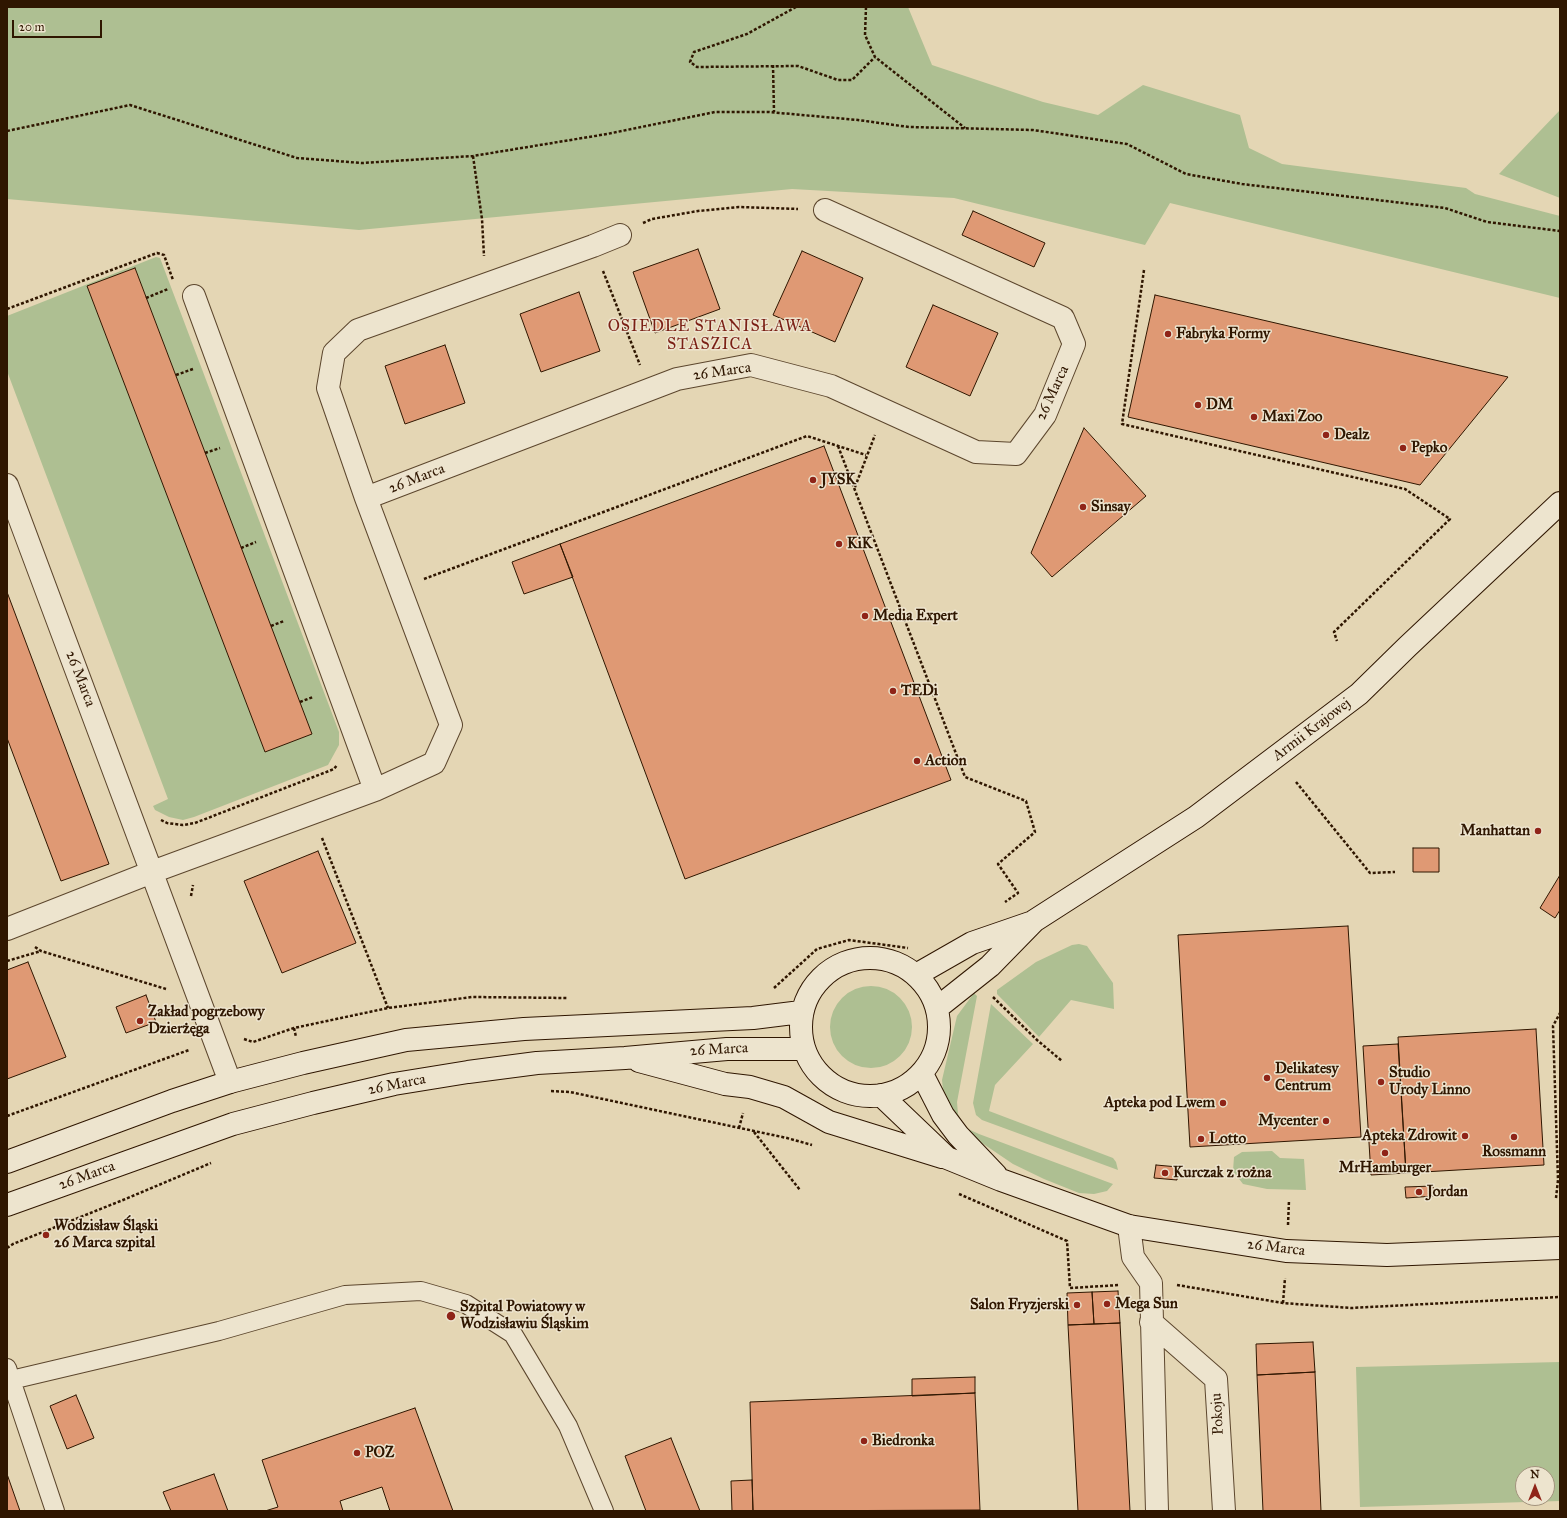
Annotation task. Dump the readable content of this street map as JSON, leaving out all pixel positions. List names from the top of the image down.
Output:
{
  "streets": {
    "street": ["26 Marca", "Armii Krajowej", "Pokoju"]
  },
  "crossings": [
    ["26 Marca", "Armii Krajowej"]
  ],
  "districts": ["OSIEDLE STANISŁAWA STASZICA"],
  "places": [
    "Fabryka Formy",
    "DM",
    "Maxi Zoo",
    "Dealz",
    "Pepko",
    "JYSK",
    "Sinsay",
    "KiK",
    "Media Expert",
    "TEDi",
    "Action",
    "Manhattan",
    "Zakład pogrzebowy Dzierżęga",
    "Delikatesy Centrum",
    "Studio Urody Linno",
    "Apteka pod Lwem",
    "Mycenter",
    "Apteka Zdrowit",
    "Rossmann",
    "Lotto",
    "MrHamburger",
    "Kurczak z rożna",
    "Jordan",
    "Wodzisław Śląski 26 Marca szpital",
    "Mega Sun",
    "Salon Fryzjerski",
    "Szpital Powiatowy w Wodzisławiu Śląskim",
    "Biedronka",
    "POZ"
  ],
  "scale_bar": "20 m",
  "north": "top"
}
